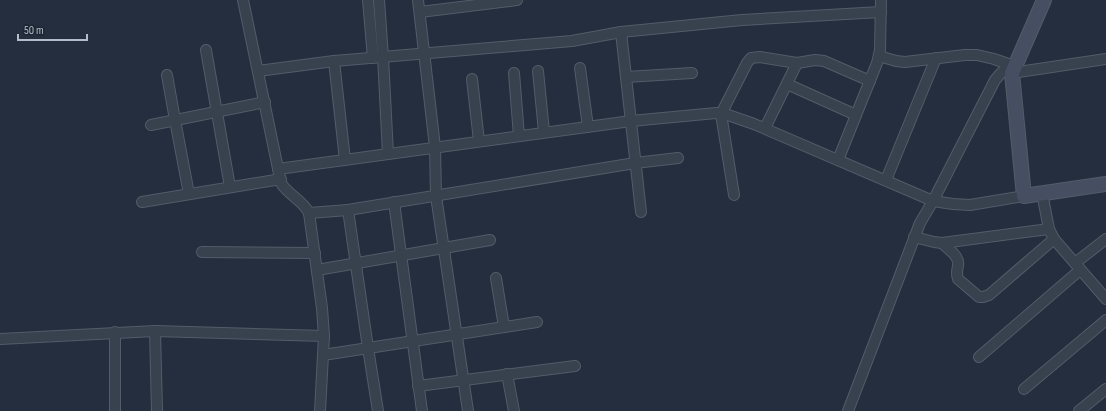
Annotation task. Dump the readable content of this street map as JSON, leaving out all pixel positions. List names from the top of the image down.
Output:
{
  "scale_bar": "50 m"
}
